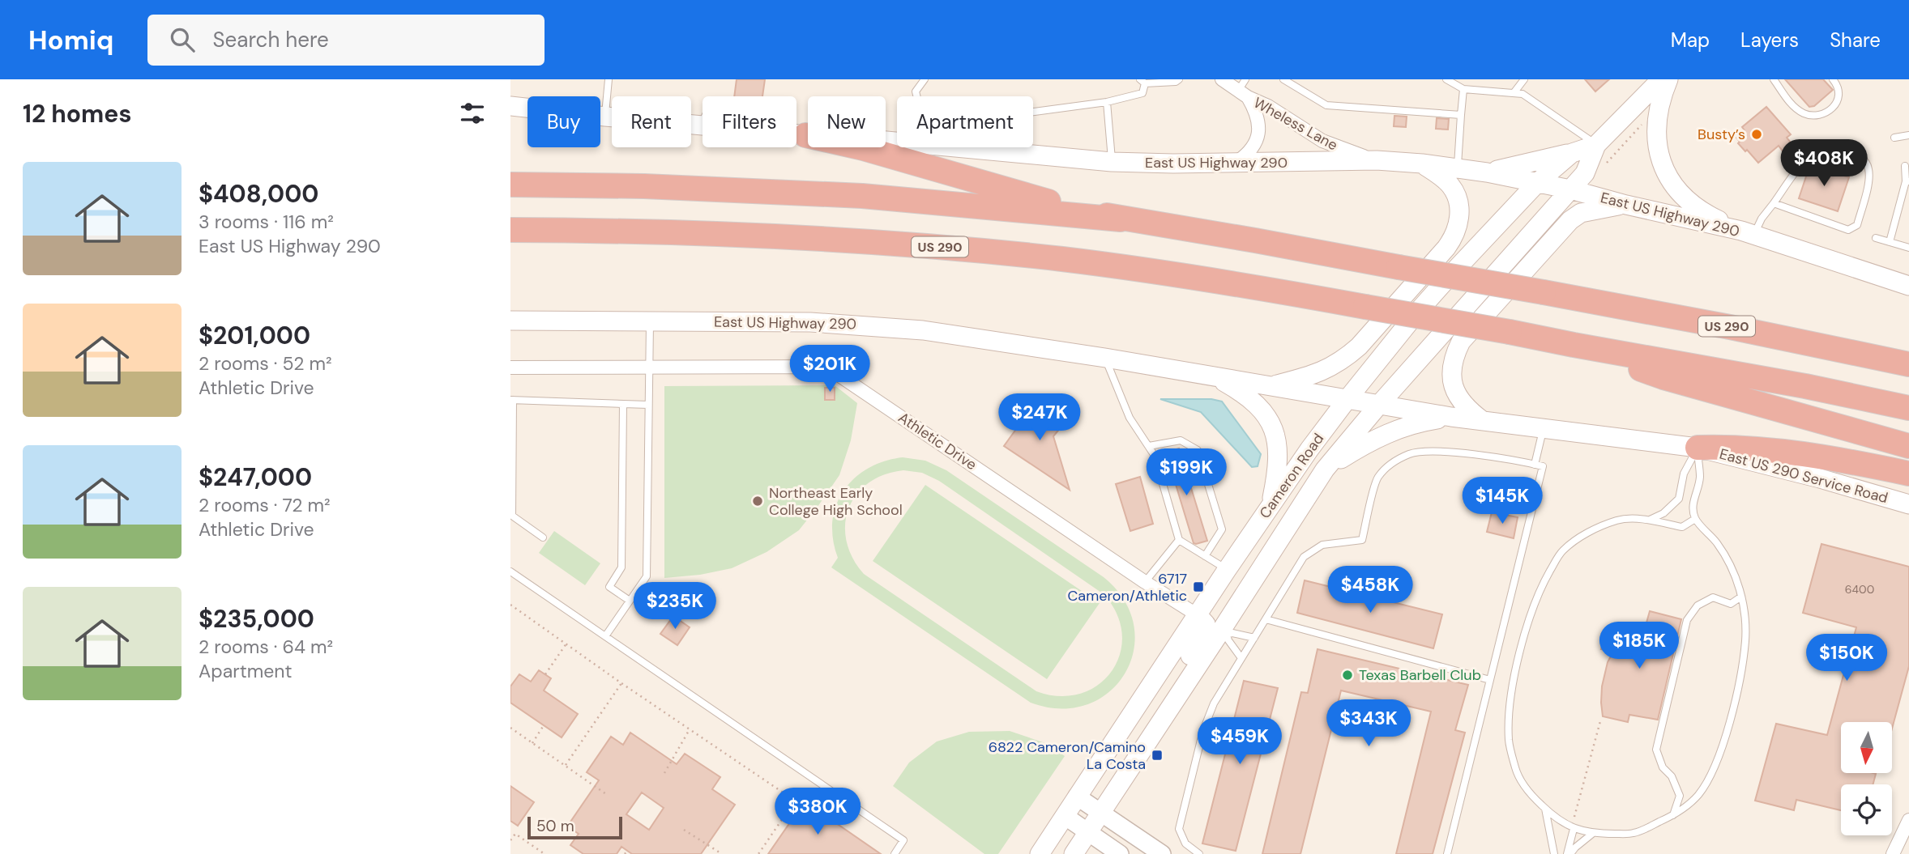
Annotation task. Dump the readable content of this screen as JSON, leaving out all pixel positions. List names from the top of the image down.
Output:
{
  "streets": {
    "highway": ["US 290"],
    "main road": ["East US Highway 290", "Cameron Road", "East US 290 Service Road"],
    "street": ["Wheless Lane", "Athletic Drive"]
  },
  "crossings": [
    ["Wheless Lane", "East US Highway 290"],
    ["East US Highway 290", "Cameron Road"],
    ["East US Highway 290", "East US 290 Service Road"],
    ["Athletic Drive", "Cameron Road"]
  ],
  "places": {
    "other": ["Busty’s", "Northeast Early College High School", "Texas Barbell Club"],
    "transit": ["6717 Cameron/Athletic", "6822 Cameron/Camino La Costa"]
  },
  "house_numbers": ["6400"],
  "scale_bar": "50 m",
  "north": "bottom",
  "page": {
    "header": "Homiq",
    "search": "Search here",
    "nav": ["Map", "Layers", "Share"],
    "heading": "12 homes",
    "chip": [
      "Buy",
      "Rent",
      "Filters",
      "New",
      "Apartment"
    ],
    "price": [
      "$408K",
      "$201K",
      "$247K",
      "$199K",
      "$145K",
      "$458K",
      "$235K",
      "$185K",
      "$150K",
      "$343K",
      "$459K",
      "$380K"
    ],
    "list": [
      {
        "name": "$408,000",
        "note": "3 rooms · 116 m² · East US Highway 290"
      },
      {
        "name": "$201,000",
        "note": "2 rooms · 52 m² · Athletic Drive"
      },
      {
        "name": "$247,000",
        "note": "2 rooms · 72 m² · Athletic Drive"
      },
      {
        "name": "$235,000",
        "note": "2 rooms · 64 m² · Apartment"
      }
    ],
    "scale": "50 m"
  }
}
